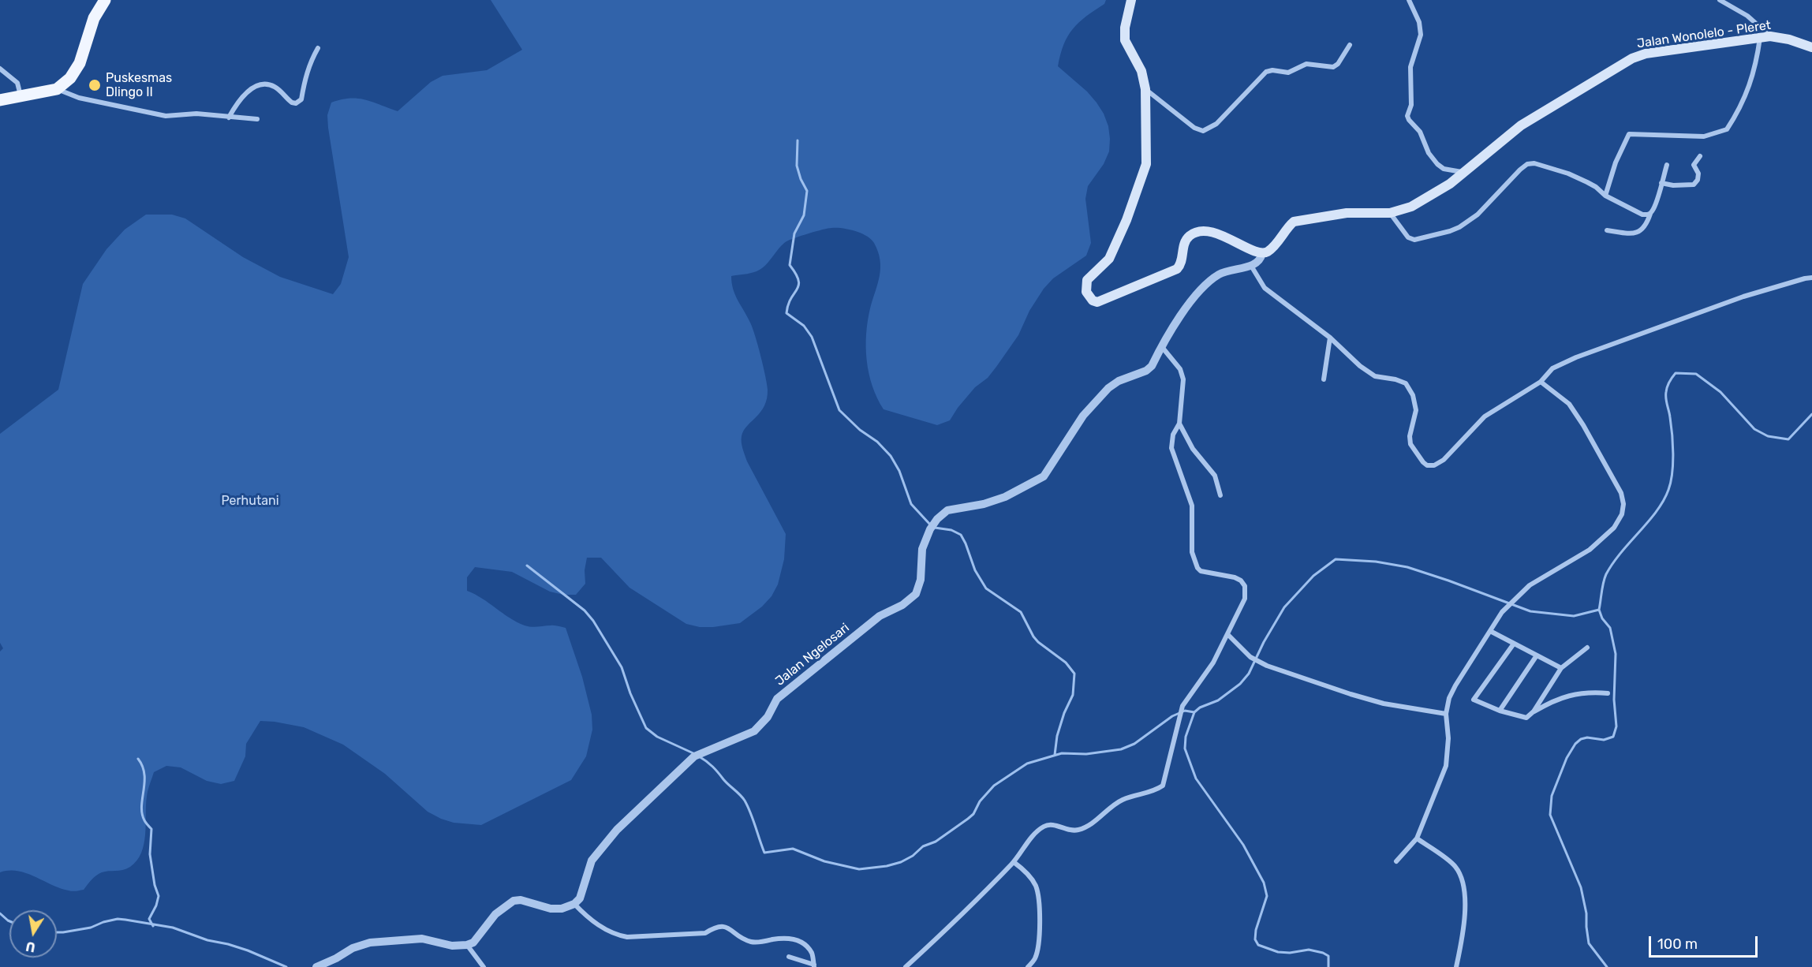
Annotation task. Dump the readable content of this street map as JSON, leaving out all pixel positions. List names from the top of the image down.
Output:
{
  "streets": {
    "main road": ["Jalan Wonolelo - Pleret"],
    "street": ["Jalan Ngelosari"]
  },
  "parks": ["Perhutani"],
  "places": ["Puskesmas Dlingo II"],
  "scale_bar": "100 m",
  "north": "bottom"
}
